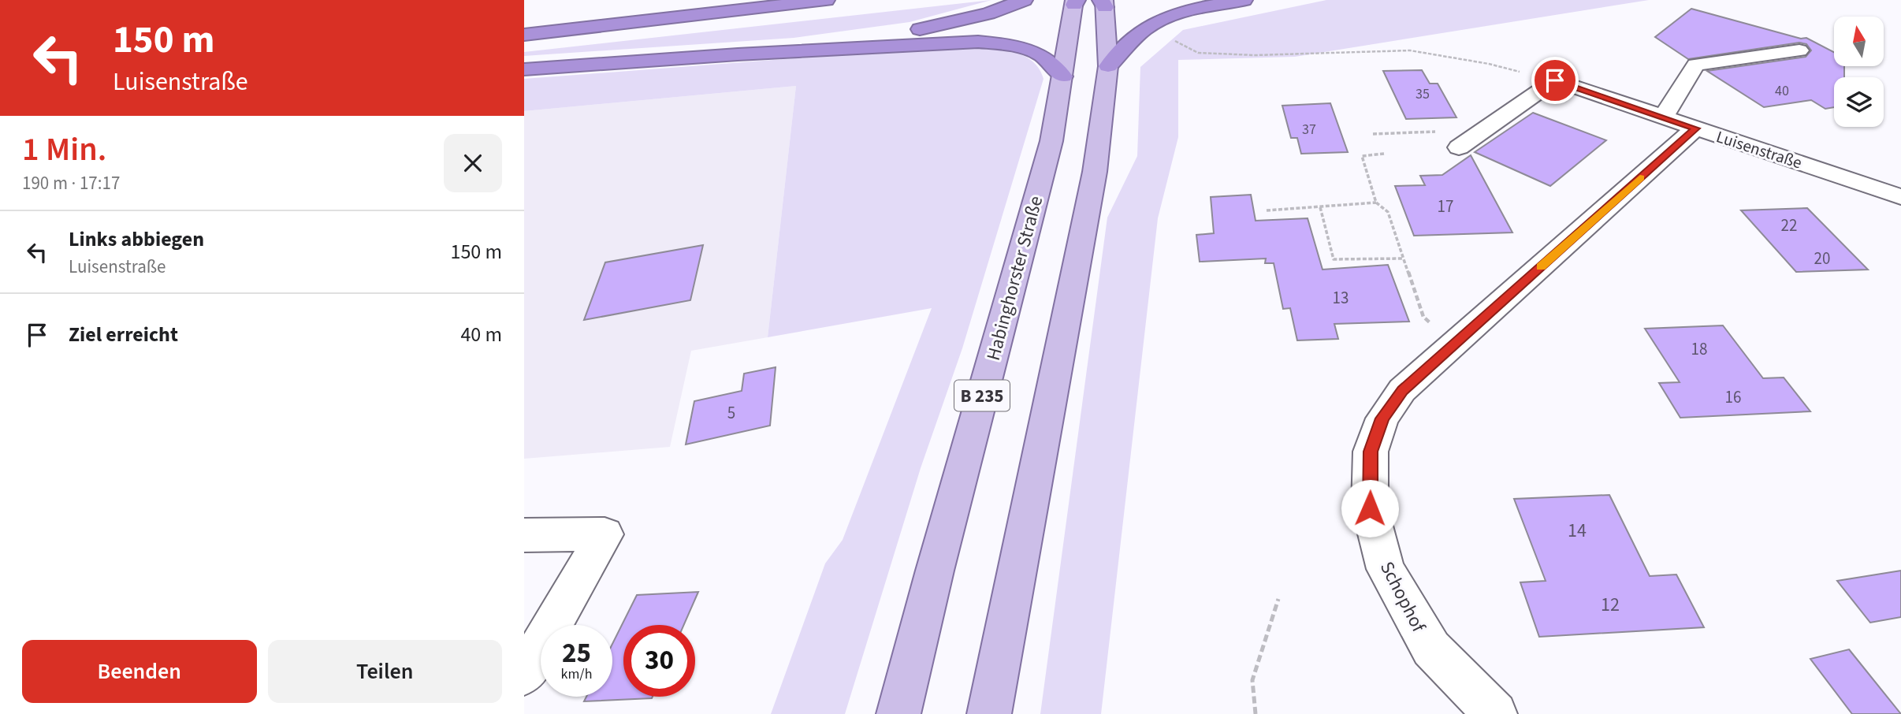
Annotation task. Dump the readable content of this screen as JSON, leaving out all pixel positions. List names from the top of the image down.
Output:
{
  "streets": {
    "main road": ["Habinghorster Straße", "B 235"],
    "street": ["Luisenstraße", "Schophof"]
  },
  "crossings": [
    ["Luisenstraße", "Schophof"]
  ],
  "house_numbers": [
    "40",
    "35",
    "37",
    "17",
    "22",
    "20",
    "13",
    "18",
    "16",
    "5",
    "14",
    "12"
  ],
  "north": "top",
  "page": {
    "turn": ["150 m", "Luisenstraße"],
    "heading": ["1 Min.", "190 m · 17:17"],
    "list": [
      {
        "name": "Links abbiegen",
        "note": "Luisenstraße",
        "value": "150 m"
      },
      {
        "name": "Ziel erreicht",
        "value": "40 m"
      }
    ],
    "speed": "25 km/h",
    "limit": "30",
    "buttons": ["Beenden", "Teilen"]
  }
}
